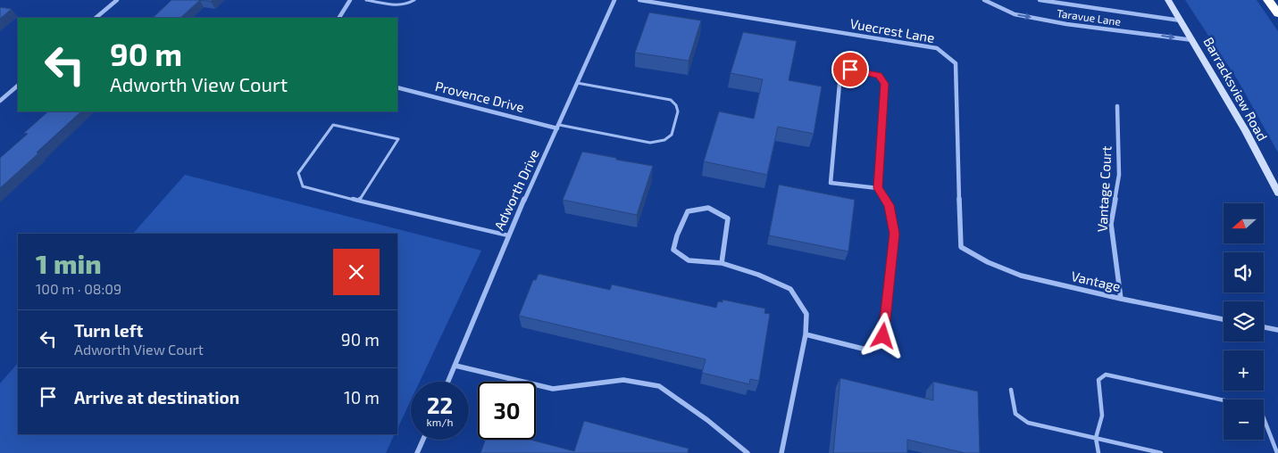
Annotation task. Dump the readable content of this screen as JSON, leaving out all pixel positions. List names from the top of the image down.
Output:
{
  "streets": {
    "street": [
      "Taravue Lane",
      "Vuecrest Lane",
      "Barracksview Road",
      "Provence Drive",
      "Vantage Court",
      "Adworth Drive",
      "Vantage"
    ]
  },
  "crossings": [
    ["Taravue Lane", "Barracksview Road"],
    ["Vuecrest Lane", "Vantage"],
    ["Provence Drive", "Adworth Drive"],
    ["Vantage Court", "Vantage"]
  ],
  "north": "left",
  "page": {
    "turn": ["90 m", "Adworth View Court"],
    "map_buttons": ["+", "−"],
    "heading": ["1 min", "100 m · 08:09"],
    "list": [
      {
        "name": "Turn left",
        "note": "Adworth View Court",
        "value": "90 m"
      },
      {
        "name": "Arrive at destination",
        "value": "10 m"
      }
    ],
    "speed": "22 km/h",
    "limit": "30"
  }
}
